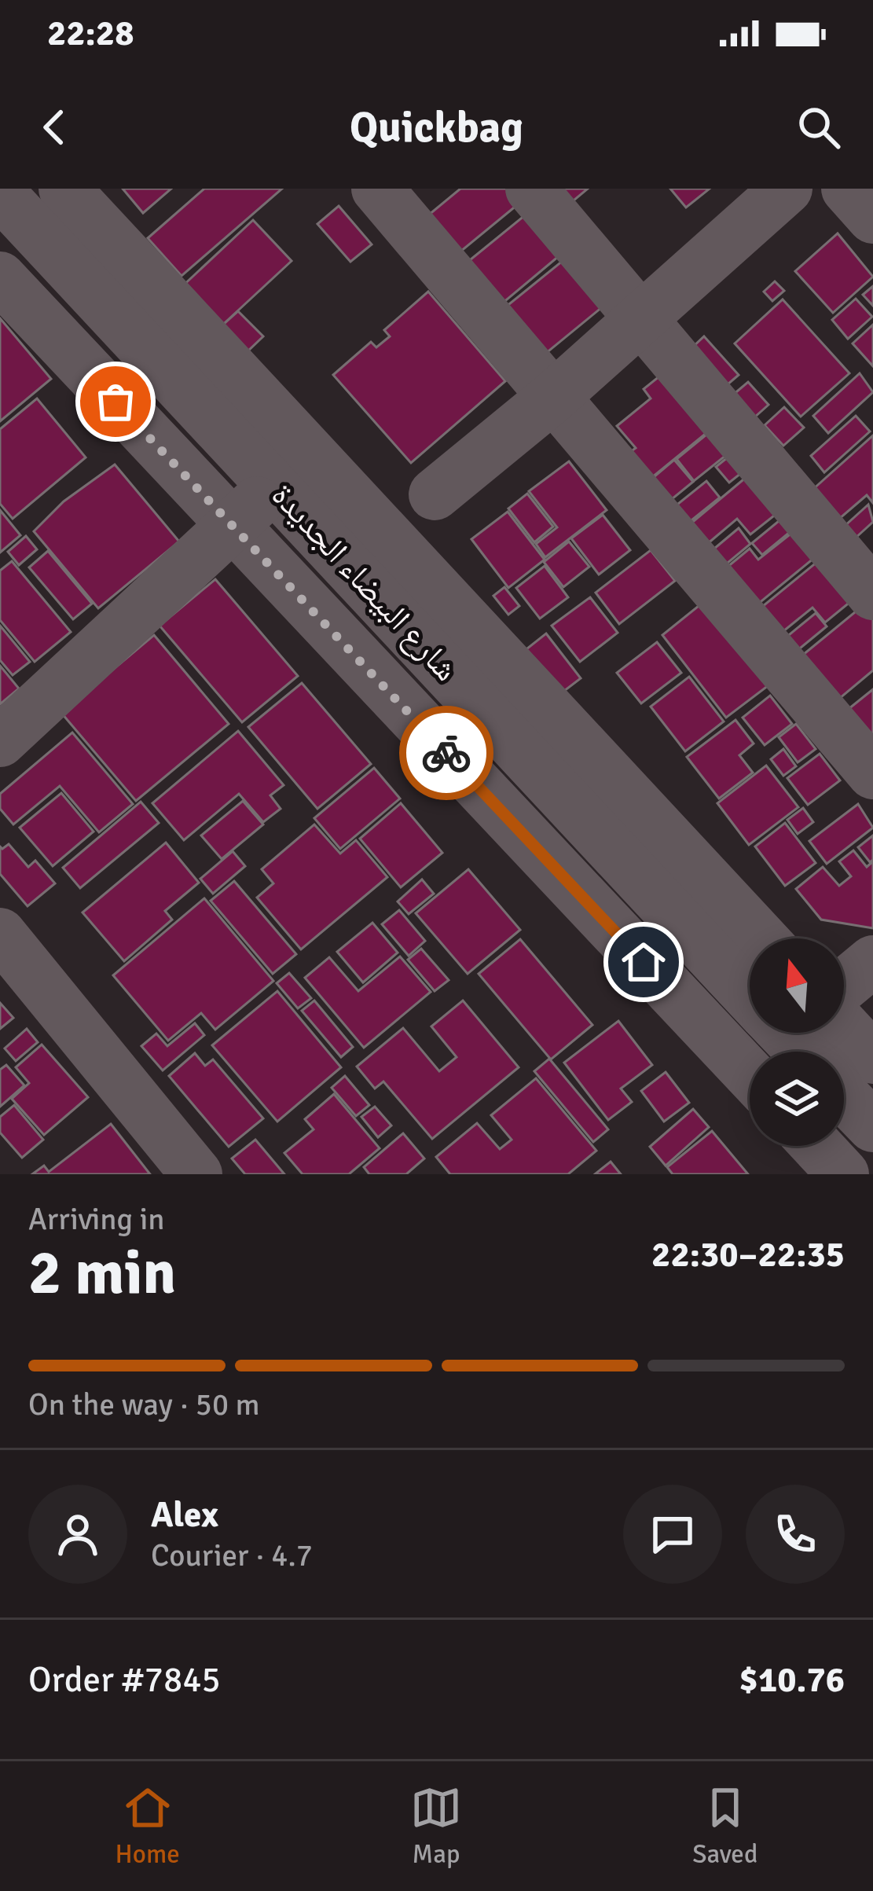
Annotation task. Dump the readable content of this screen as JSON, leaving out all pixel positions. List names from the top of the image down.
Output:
{
  "streets": {
    "street": ["شارع البيضاء الجديدة"]
  },
  "north": "top",
  "page": {
    "status": "22:28",
    "header": "Quickbag",
    "heading": ["2 min", "Arriving in", "22:30–22:35"],
    "panel": [
      "Alex",
      "Courier · 4.7",
      "Order #7845",
      "$10.76"
    ],
    "bar": "On the way · 50 m",
    "tabs": ["Home", "Map", "Saved"]
  }
}
